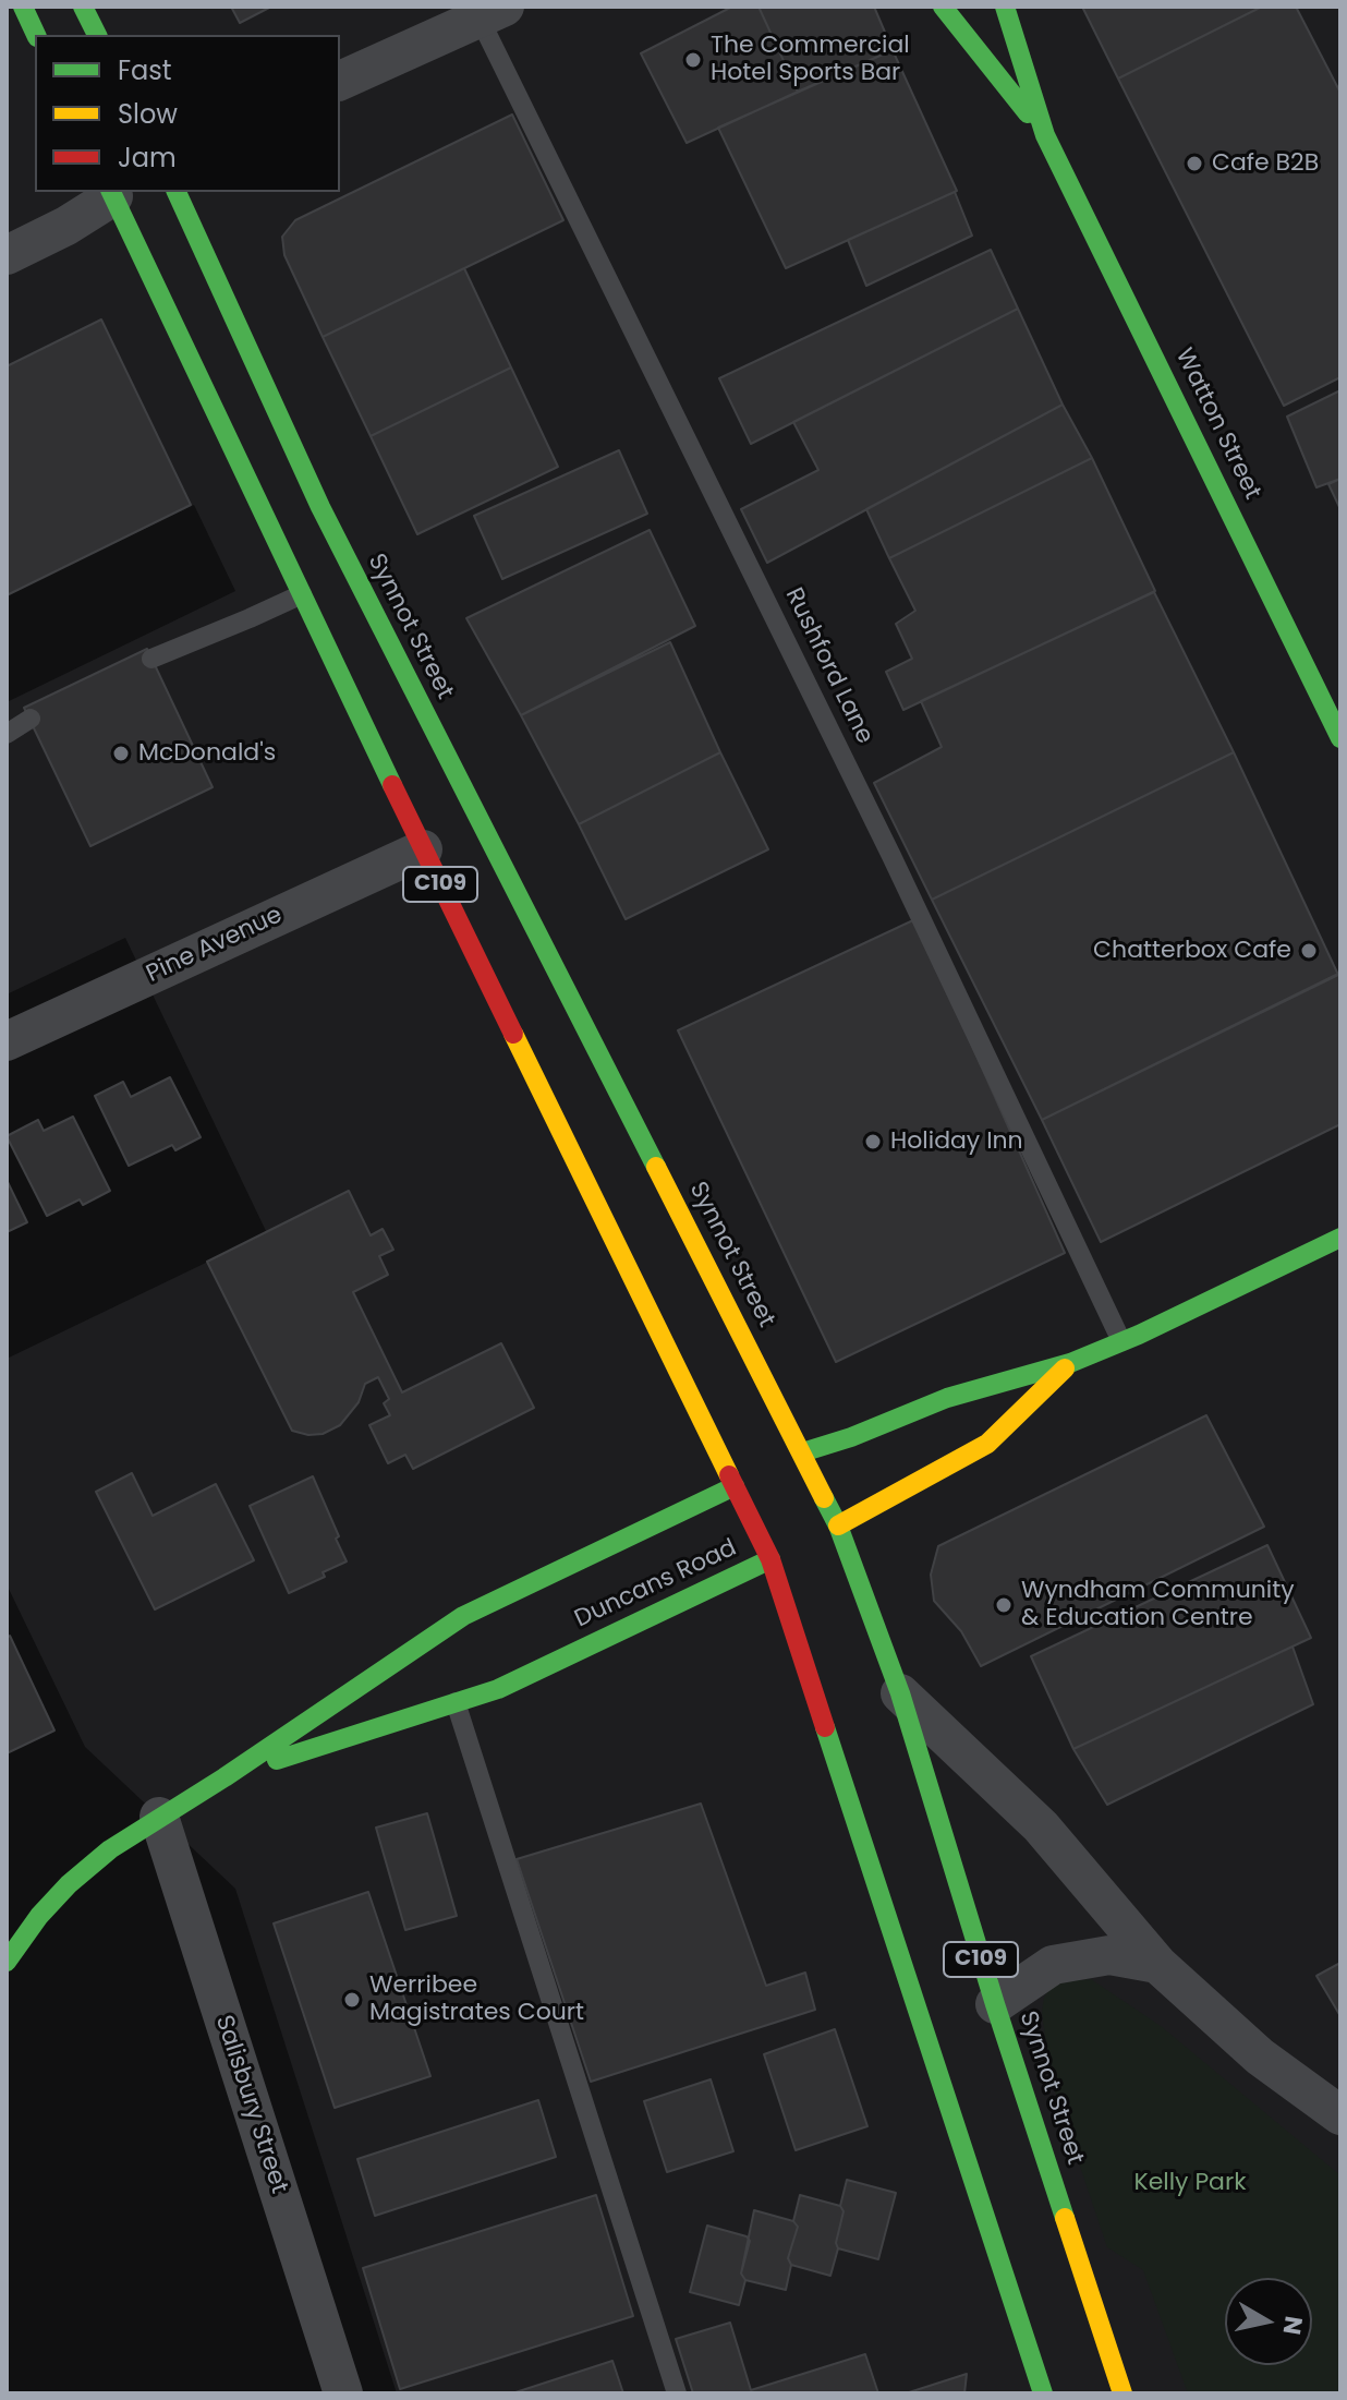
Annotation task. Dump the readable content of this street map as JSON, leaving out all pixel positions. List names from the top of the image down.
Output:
{
  "streets": {
    "main road": [
      "Watton Street",
      "Synnot Street",
      "C109",
      "Duncans Road"
    ],
    "street": ["Pine Avenue", "Salisbury Street"],
    "lane": ["Rushford Lane"]
  },
  "crossings": [
    ["C109", "Pine Avenue"],
    ["C109", "Duncans Road"],
    ["Duncans Road", "Salisbury Street"]
  ],
  "parks": ["Kelly Park"],
  "places": [
    "The Commercial Hotel Sports Bar",
    "Cafe B2B",
    "McDonald's",
    "Chatterbox Cafe",
    "Holiday Inn",
    "Wyndham Community & Education Centre",
    "Werribee Magistrates Court"
  ],
  "legend": ["Fast", "Slow", "Jam"],
  "north": "right"
}
